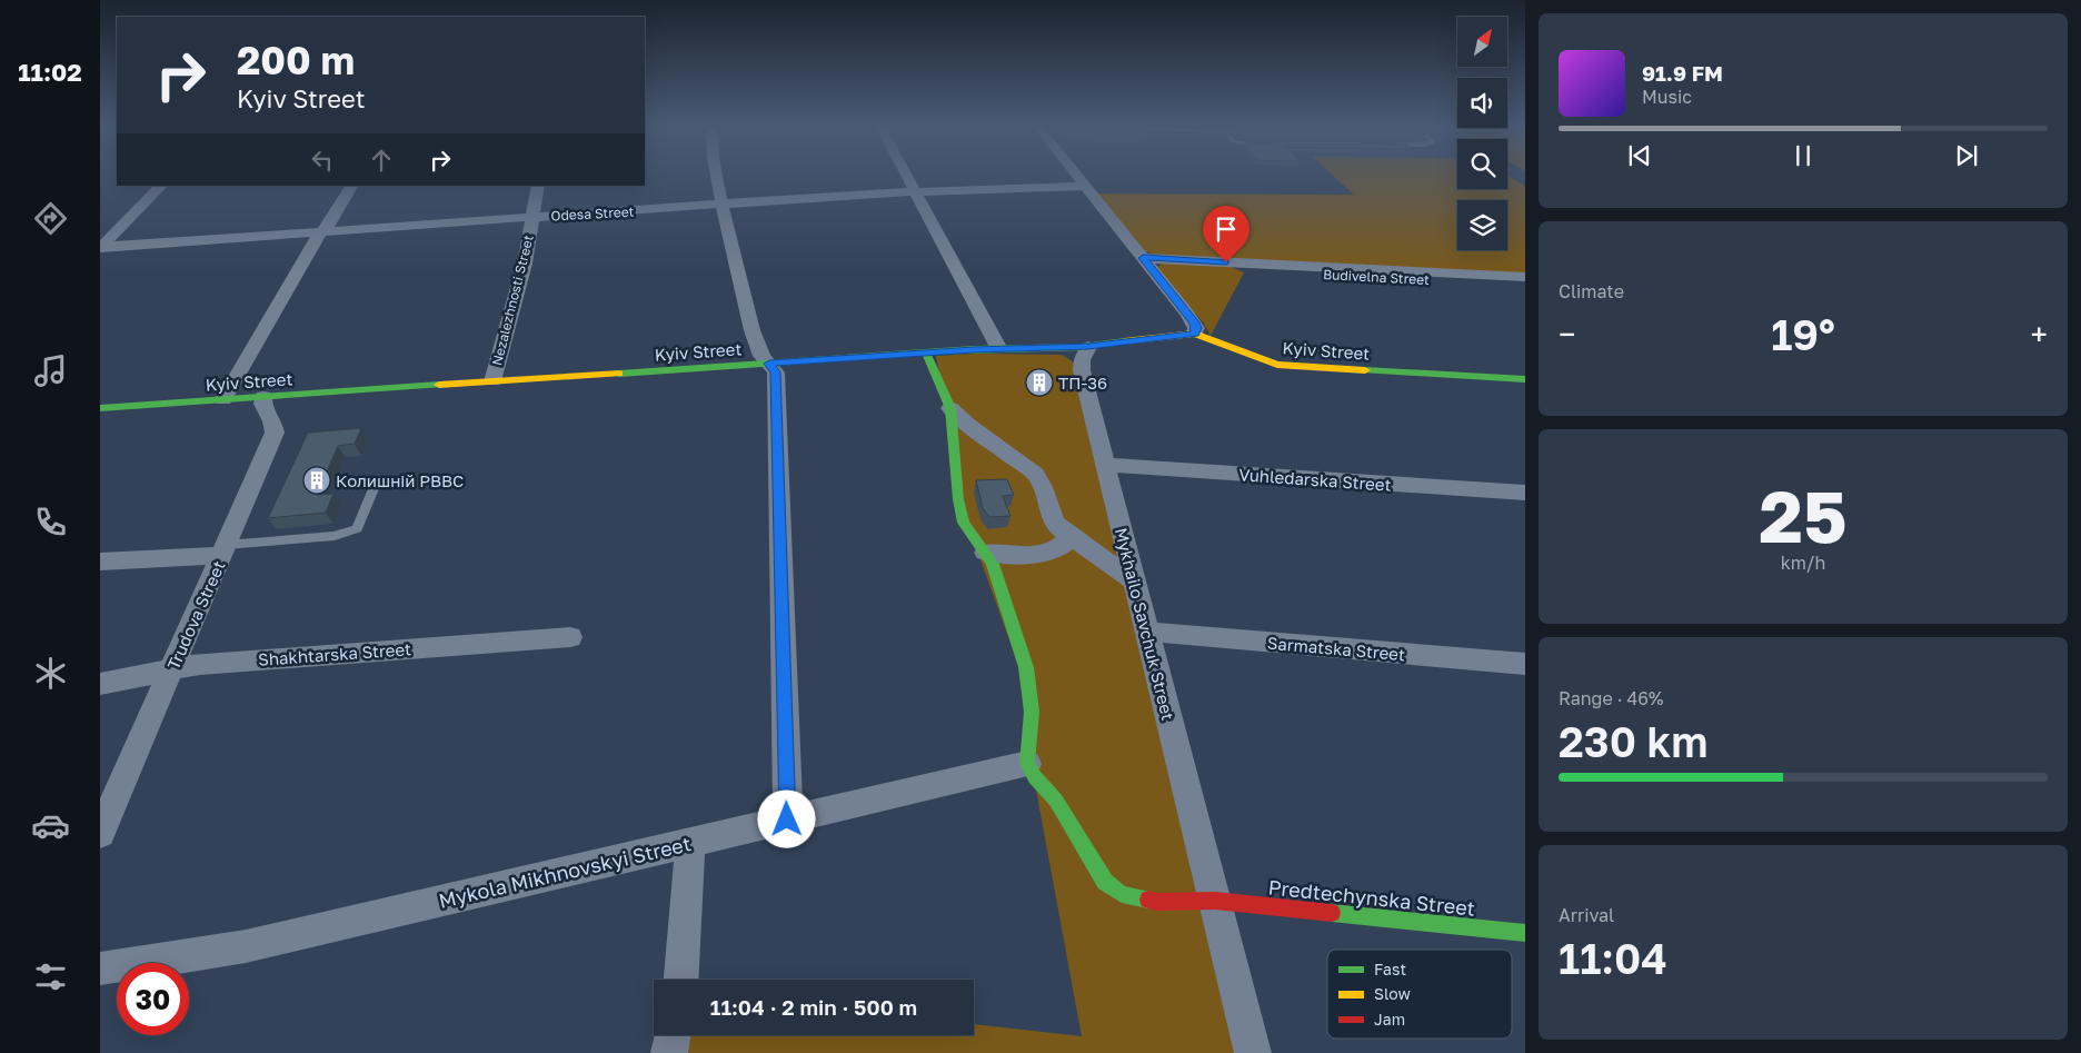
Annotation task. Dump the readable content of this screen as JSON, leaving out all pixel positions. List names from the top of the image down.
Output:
{
  "streets": {
    "street": [
      "Odesa Street",
      "Budivelna Street",
      "Nezalezhnosti Street",
      "Kyiv Street",
      "Vuhledarska Street",
      "Trudova Street",
      "Mykhailo Savchuk Street",
      "Sarmatska Street",
      "Shakhtarska Street",
      "Mykola Mikhnovskyi Street",
      "Predtechynska Street"
    ]
  },
  "crossings": [
    ["Odesa Street", "Nezalezhnosti Street"],
    ["Nezalezhnosti Street", "Kyiv Street"],
    ["Kyiv Street", "Trudova Street"],
    ["Kyiv Street", "Mykhailo Savchuk Street"],
    ["Vuhledarska Street", "Mykhailo Savchuk Street"],
    ["Trudova Street", "Shakhtarska Street"],
    ["Mykhailo Savchuk Street", "Sarmatska Street"],
    ["Mykhailo Savchuk Street", "Predtechynska Street"]
  ],
  "places": {
    "building": ["ТП-36", "Колишній РВВС"]
  },
  "legend": ["Fast", "Slow", "Jam"],
  "north": "top right",
  "page": {
    "tabs": "11:02",
    "turn": ["200 m", "Kyiv Street"],
    "song": ["91.9 FM", "Music"],
    "tile": [
      "Climate",
      ["25", "km/h"],
      ["Range · 46%", "230 km"],
      ["Arrival", "11:04"]
    ],
    "heat": ["−", "19°", "+"],
    "limit": "30",
    "trip": "11:04 · 2 min · 500 m"
  }
}
